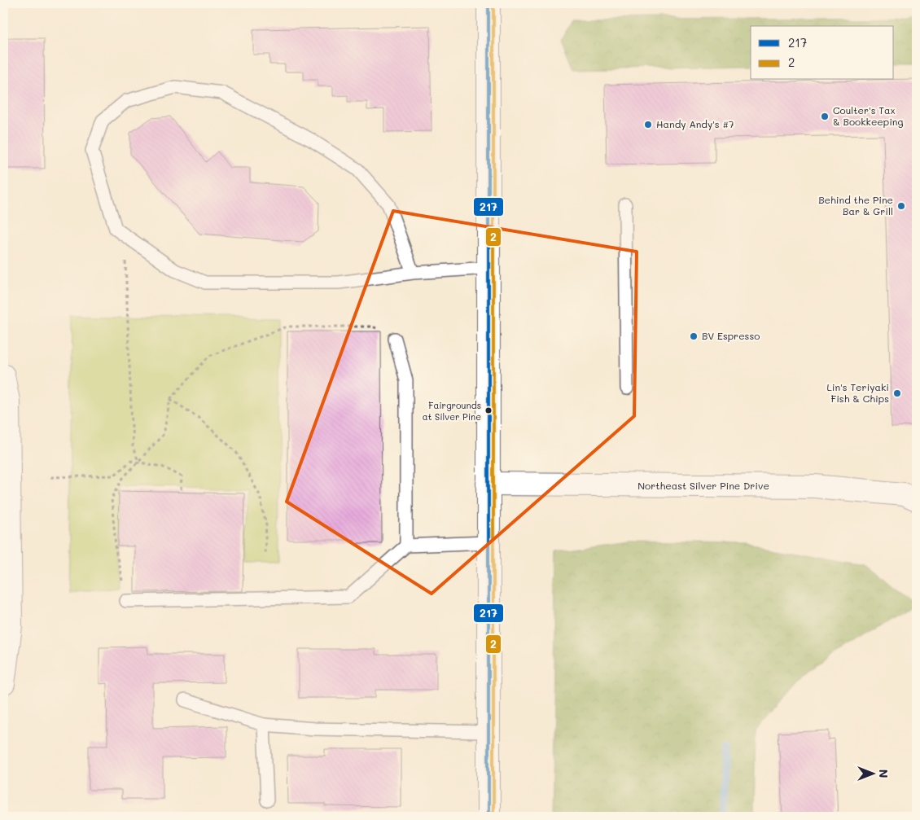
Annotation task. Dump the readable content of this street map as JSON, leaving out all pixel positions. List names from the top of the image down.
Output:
{
  "streets": {
    "main road": ["Northeast Silver Pine Drive"]
  },
  "places": [
    "Coulter's Tax & Bookkeeping",
    "Handy Andy's #7",
    "Behind the Pine Bar & Grill",
    "BV Espresso",
    "Lin's Teriyaki Fish & Chips",
    "Fairgrounds at Silver Pine"
  ],
  "lines": ["transit line 217", "transit line 2"],
  "legend": ["217", "2"],
  "north": "right"
}
